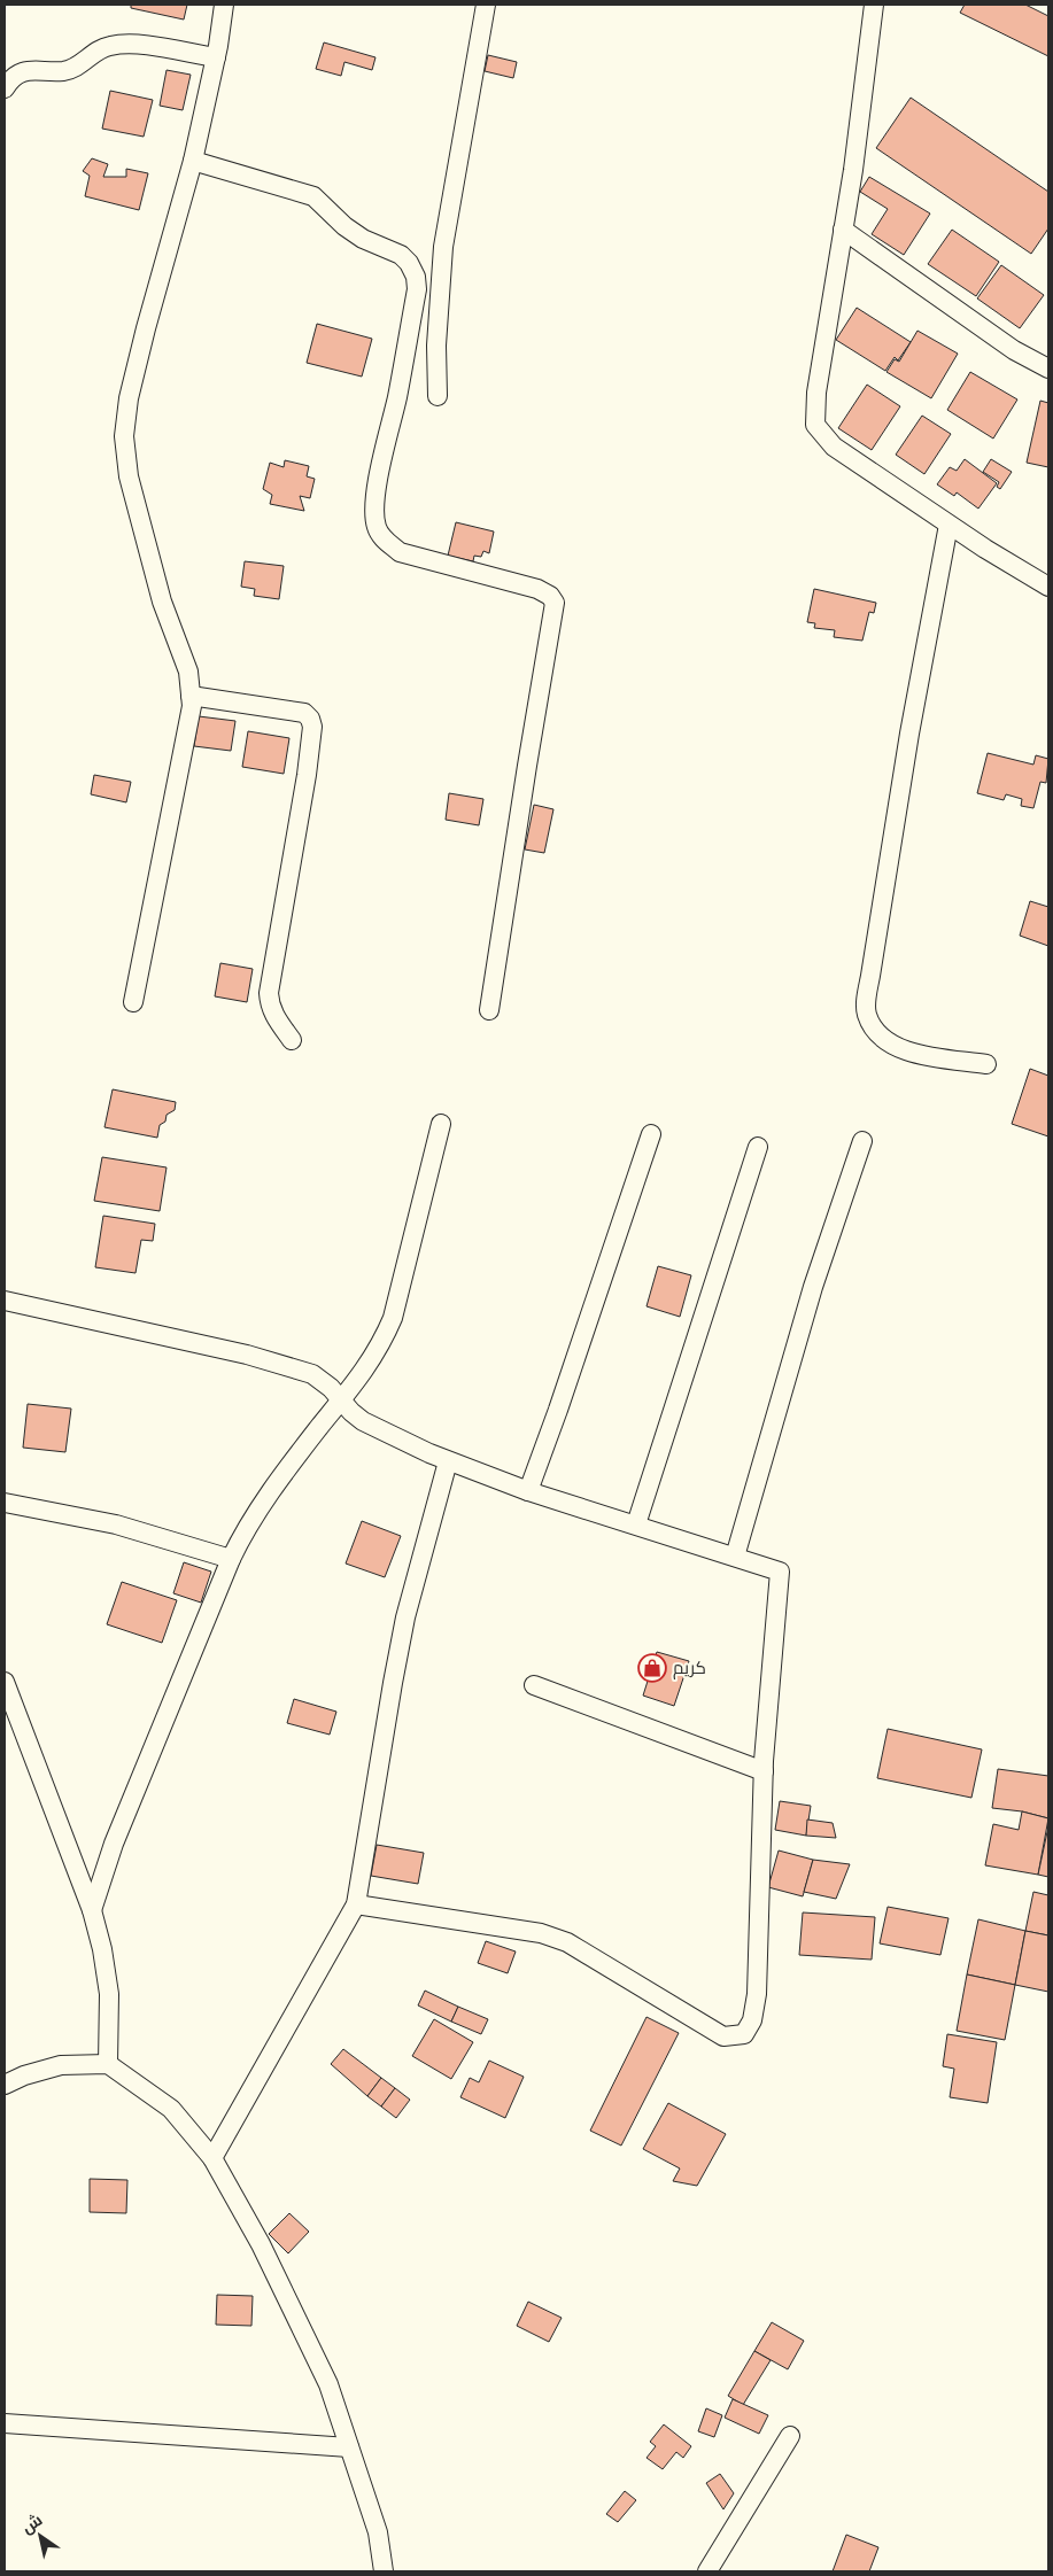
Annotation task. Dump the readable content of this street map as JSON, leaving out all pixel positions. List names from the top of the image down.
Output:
{
  "places": {
    "shop": ["كريم"]
  },
  "north": "top left"
}
